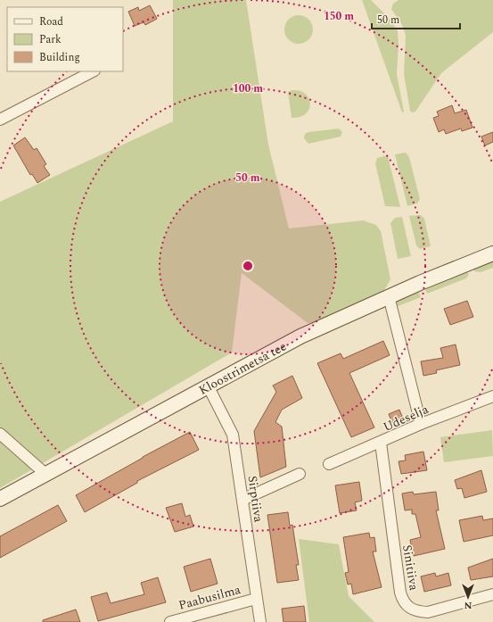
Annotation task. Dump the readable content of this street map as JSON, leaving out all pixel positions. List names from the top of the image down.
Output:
{
  "streets": {
    "main road": ["Kloostrimetsa tee"],
    "street": [
      "Udeselja",
      "Sirptiiva",
      "Sinitiiva",
      "Paabusilma"
    ]
  },
  "crossings": [
    ["Kloostrimetsa tee", "Sirptiiva"],
    ["Udeselja", "Sinitiiva"],
    ["Sirptiiva", "Paabusilma"]
  ],
  "legend": ["Road", "Park", "Building"],
  "scale_bar": "50 m",
  "north": "bottom",
  "rings": ["150 m", "100 m", "50 m"]
}
